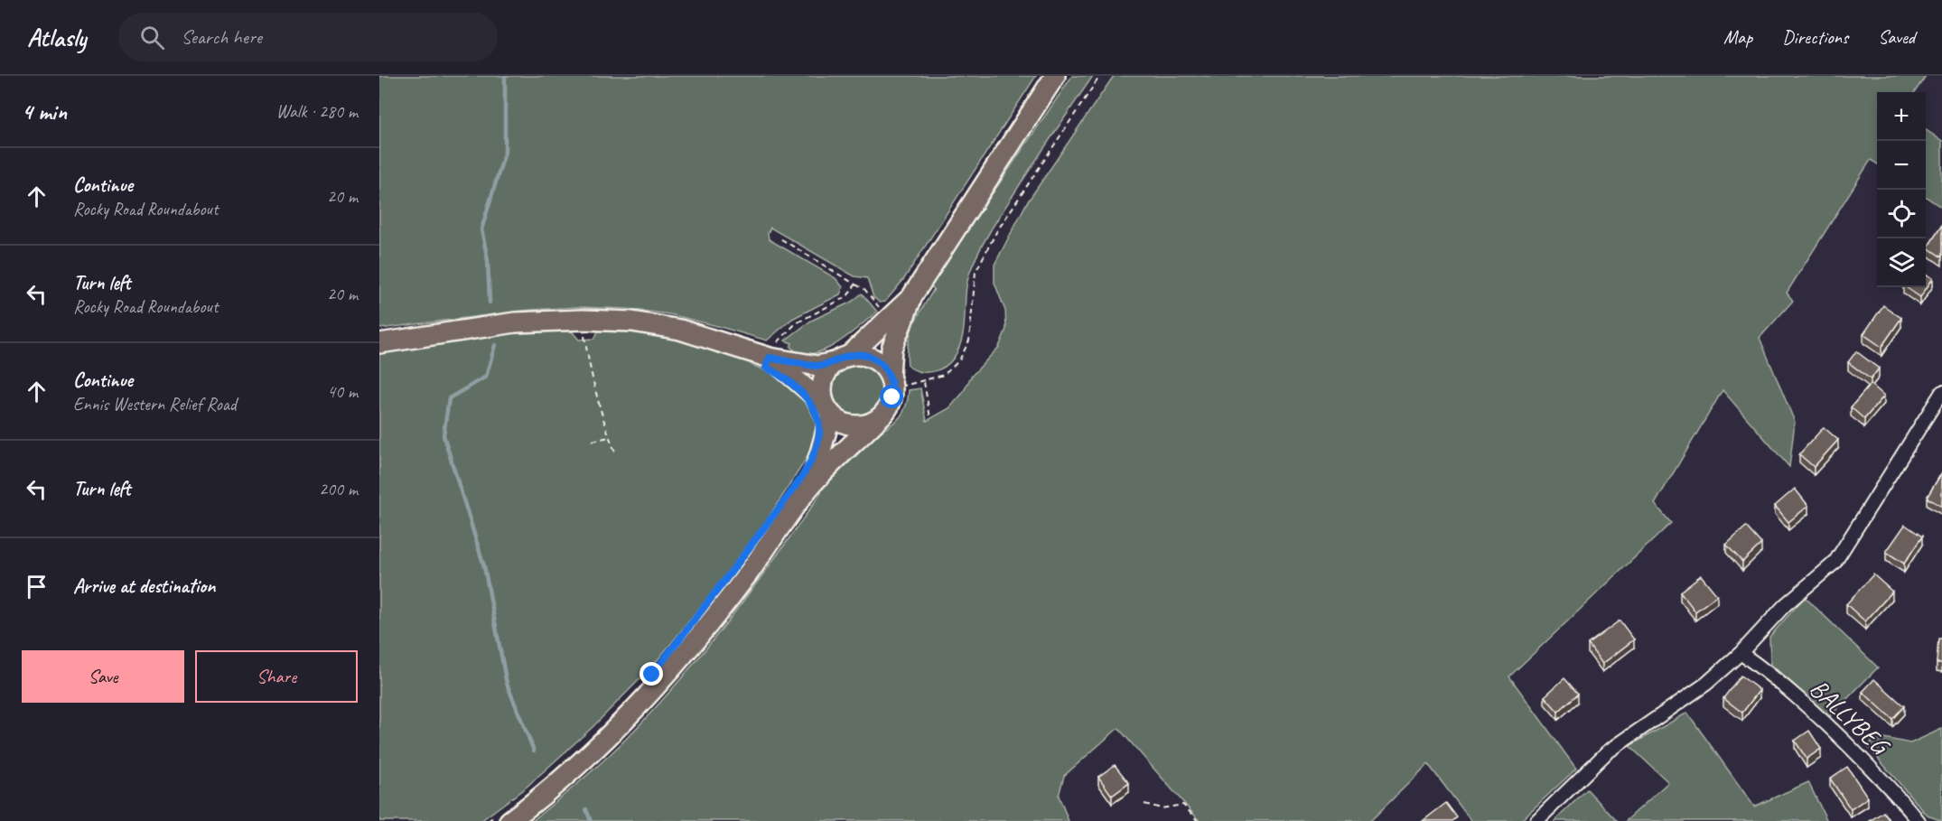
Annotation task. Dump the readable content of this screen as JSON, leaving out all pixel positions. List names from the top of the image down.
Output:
{
  "streets": {
    "street": ["BALLYBEG"]
  },
  "page": {
    "header": "Atlasly",
    "search": "Search here",
    "nav": ["Map", "Directions", "Saved"],
    "heading": ["4 min", "Walk · 280 m"],
    "map_buttons": ["+", "−"],
    "list": [
      ["Continue", "Rocky Road Roundabout", "20 m"],
      ["Turn left", "Rocky Road Roundabout", "20 m"],
      ["Continue", "Ennis Western Relief Road", "40 m"],
      ["Turn left", "200 m"],
      "Arrive at destination"
    ],
    "buttons": ["Save", "Share"]
  }
}
